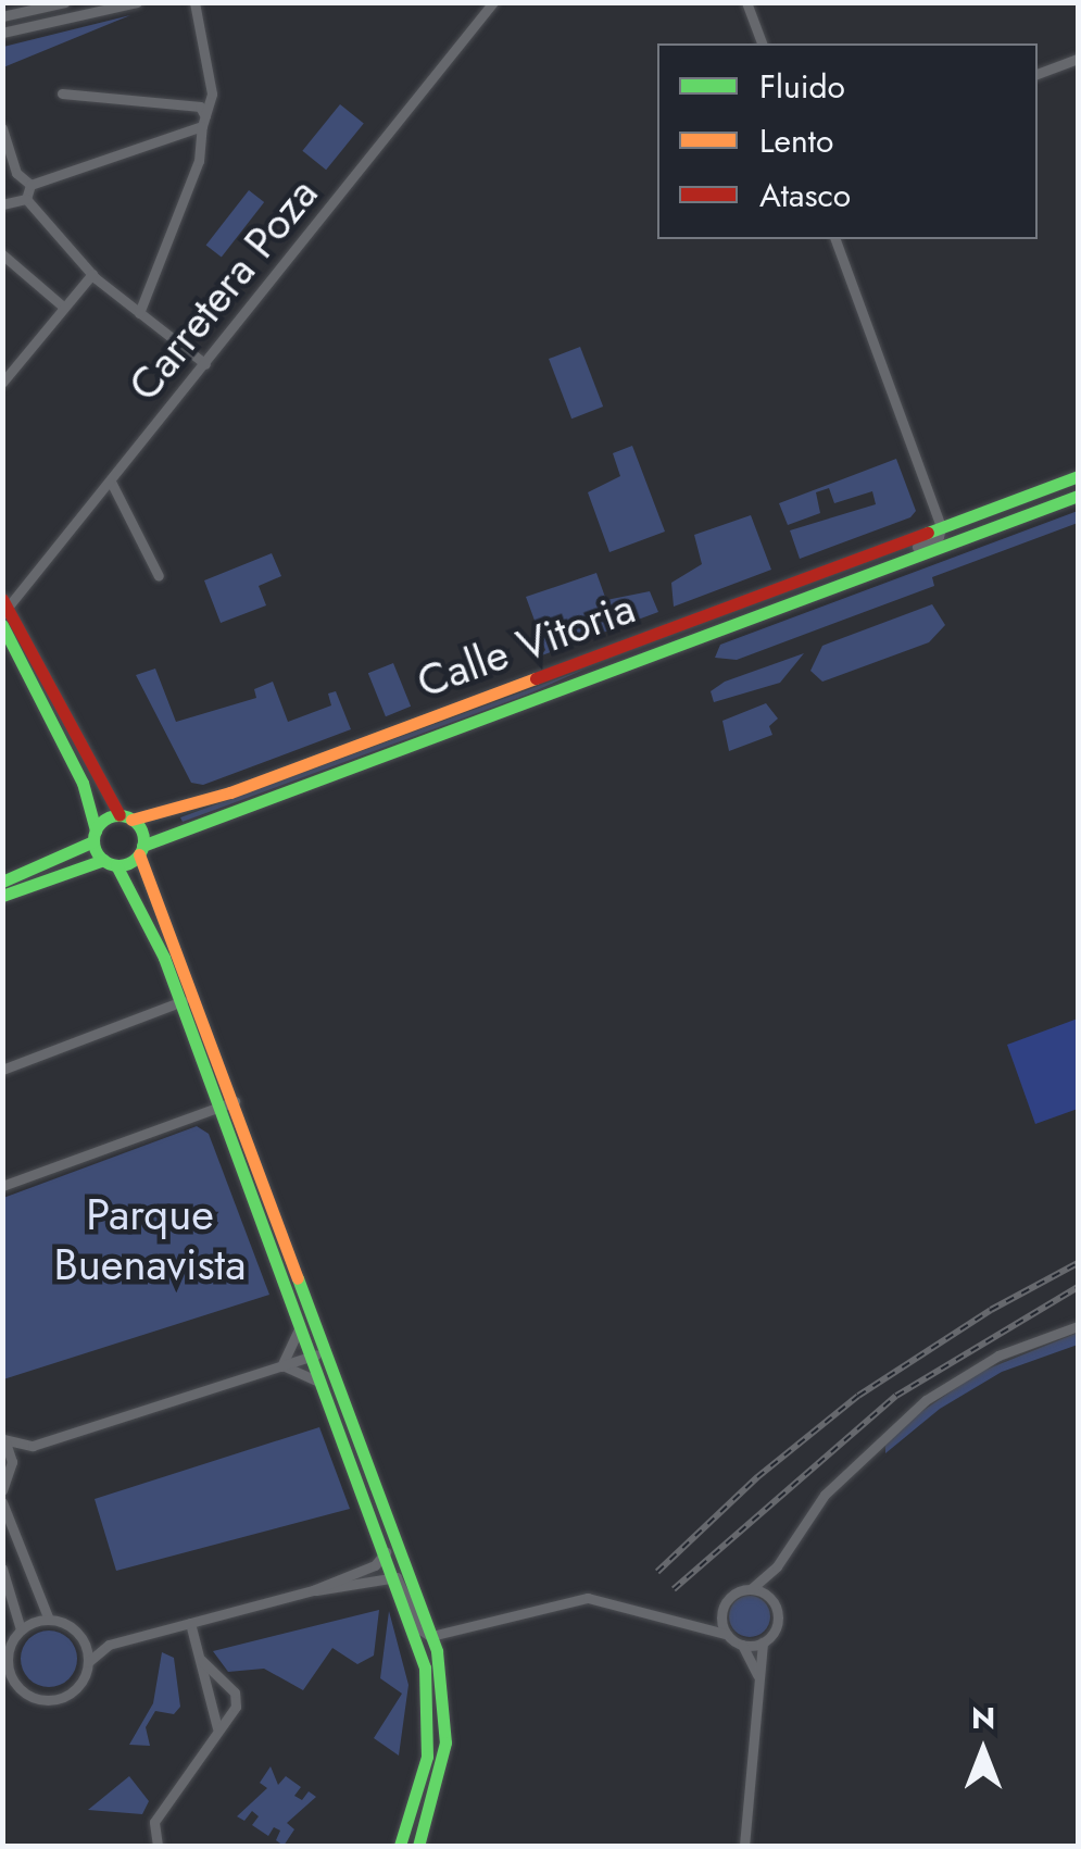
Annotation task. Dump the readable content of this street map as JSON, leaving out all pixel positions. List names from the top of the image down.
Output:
{
  "streets": {
    "main road": ["Calle Vitoria"],
    "street": ["Carretera Poza"]
  },
  "parks": ["Parque Buenavista"],
  "legend": ["Fluido", "Lento", "Atasco"],
  "north": "top"
}
